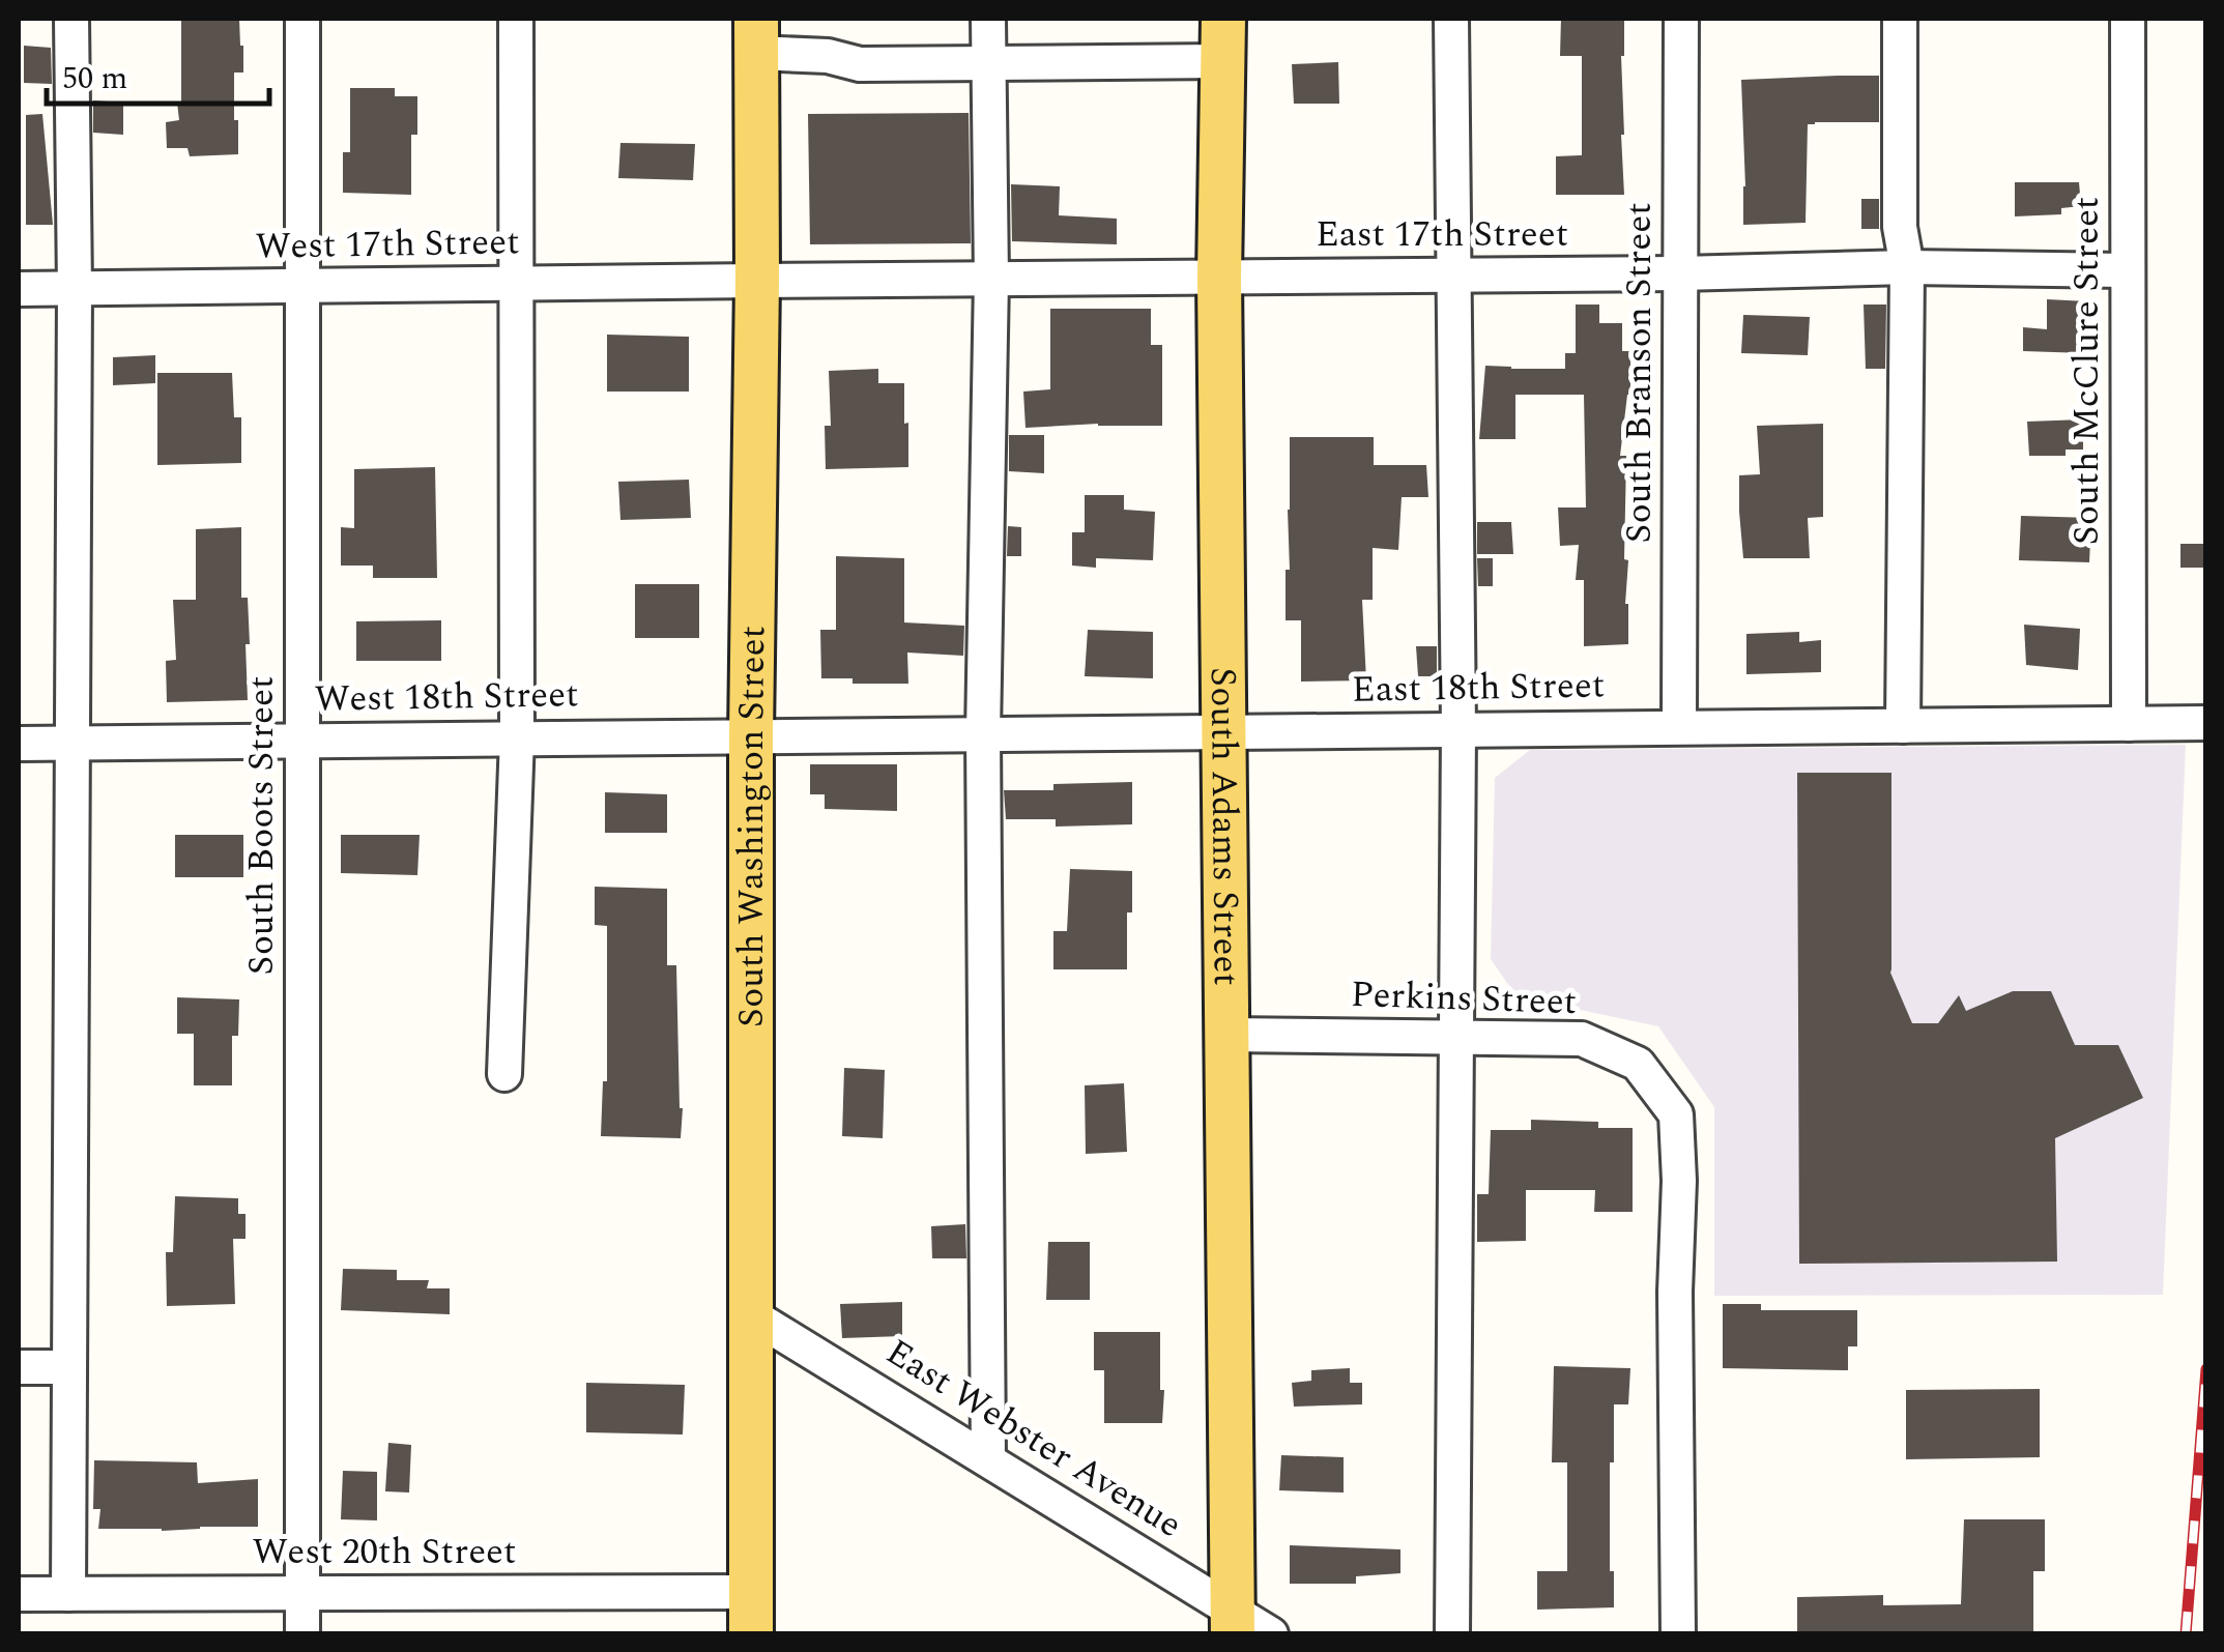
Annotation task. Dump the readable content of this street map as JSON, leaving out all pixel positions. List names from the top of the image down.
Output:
{
  "streets": {
    "main road": ["South Washington Street", "South Adams Street"],
    "street": [
      "East 17th Street",
      "West 17th Street",
      "South McClure Street",
      "South Branson Street",
      "East 18th Street",
      "West 18th Street",
      "South Boots Street",
      "Perkins Street",
      "East Webster Avenue",
      "West 20th Street"
    ]
  },
  "crossings": [
    ["East 17th Street", "West 17th Street"],
    ["East 17th Street", "South McClure Street"],
    ["East 17th Street", "South Branson Street"],
    ["East 17th Street", "South Washington Street"],
    ["East 17th Street", "South Adams Street"],
    ["West 17th Street", "South Boots Street"],
    ["West 17th Street", "South Washington Street"],
    ["South McClure Street", "East 18th Street"],
    ["South Branson Street", "East 18th Street"],
    ["East 18th Street", "West 18th Street"],
    ["East 18th Street", "South Washington Street"],
    ["East 18th Street", "South Adams Street"],
    ["West 18th Street", "South Boots Street"],
    ["West 18th Street", "South Washington Street"],
    ["South Boots Street", "West 20th Street"],
    ["South Washington Street", "East Webster Avenue"],
    ["South Washington Street", "West 20th Street"],
    ["South Adams Street", "Perkins Street"],
    ["South Adams Street", "East Webster Avenue"]
  ],
  "scale_bar": "50 m"
}
